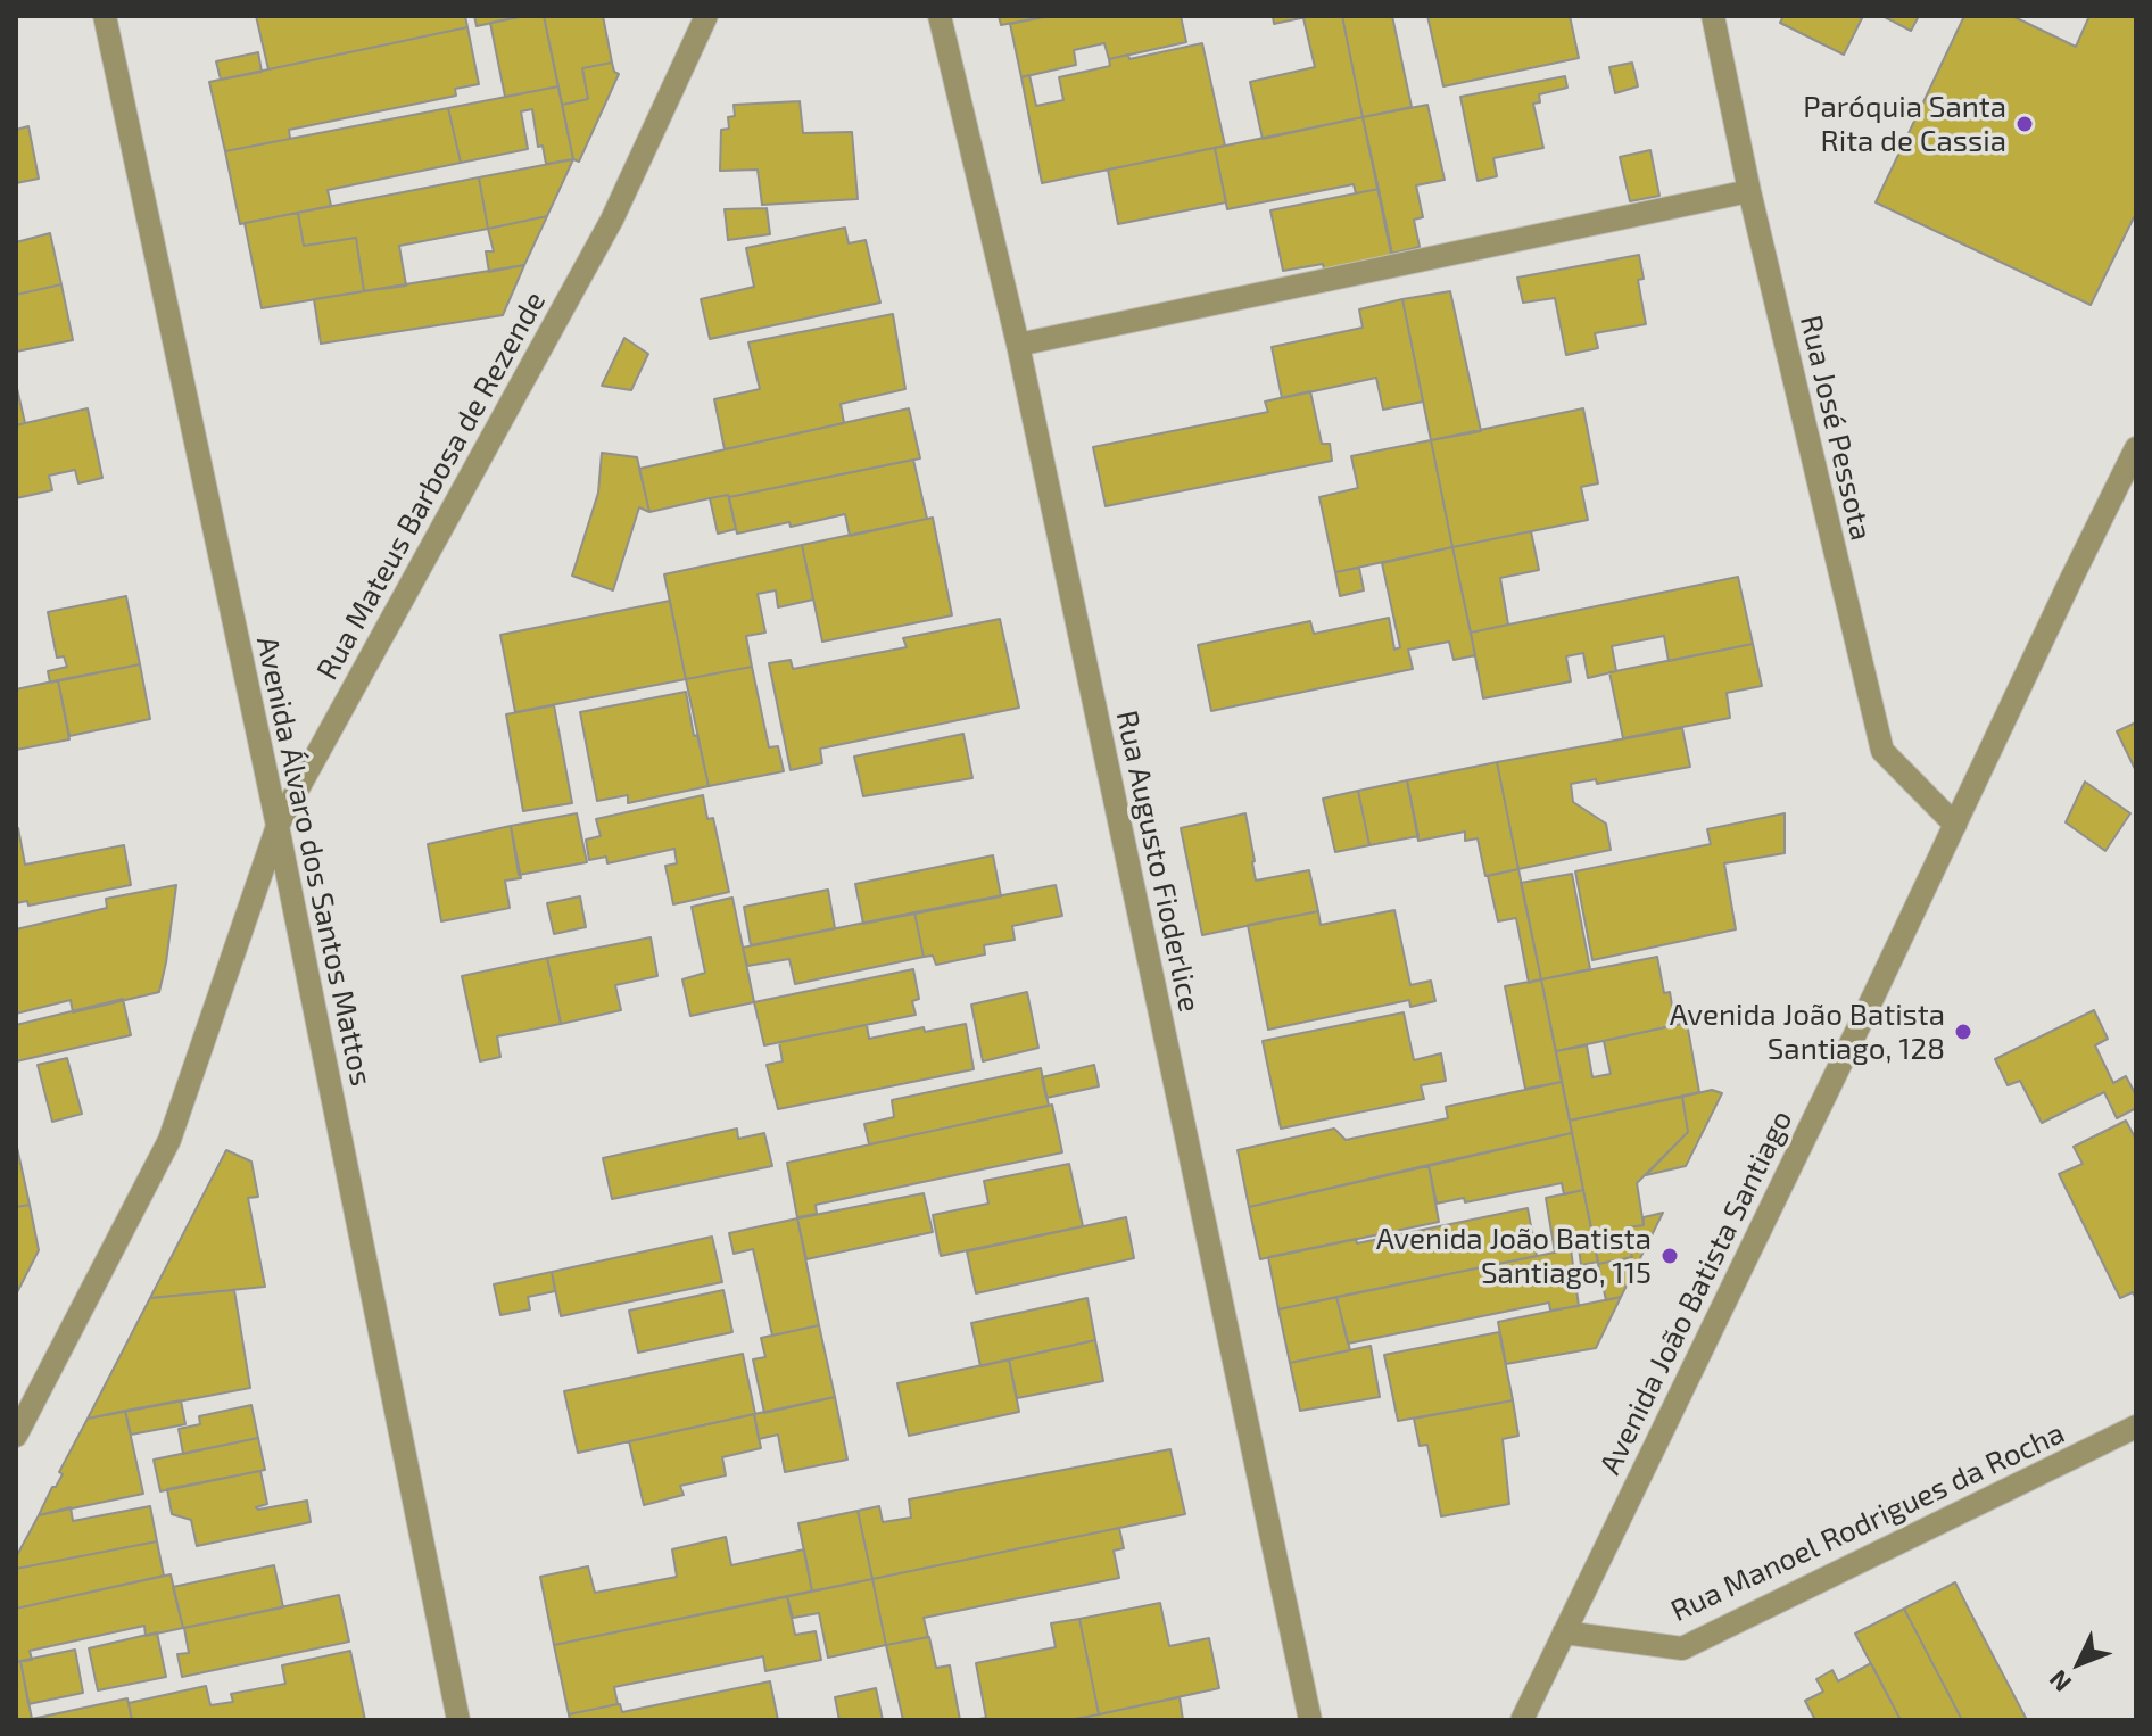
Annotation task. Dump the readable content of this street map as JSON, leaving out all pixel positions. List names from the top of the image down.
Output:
{
  "streets": {
    "street": [
      "Rua José Pessota",
      "Rua Mateus Barbosa de Rezende",
      "Avenida Álvaro dos Santos Mattos",
      "Rua Augusto Fioderlice",
      "Avenida João Batista Santiago",
      "Rua Manoel Rodrigues da Rocha"
    ]
  },
  "crossings": [
    ["Rua José Pessota", "Avenida João Batista Santiago"],
    ["Rua Mateus Barbosa de Rezende", "Avenida Álvaro dos Santos Mattos"],
    ["Avenida João Batista Santiago", "Rua Manoel Rodrigues da Rocha"]
  ],
  "places": ["Paróquia Santa Rita de Cassia", "Avenida João Batista Santiago, 128", "Avenida João Batista Santiago, 115"],
  "north": "bottom left"
}
